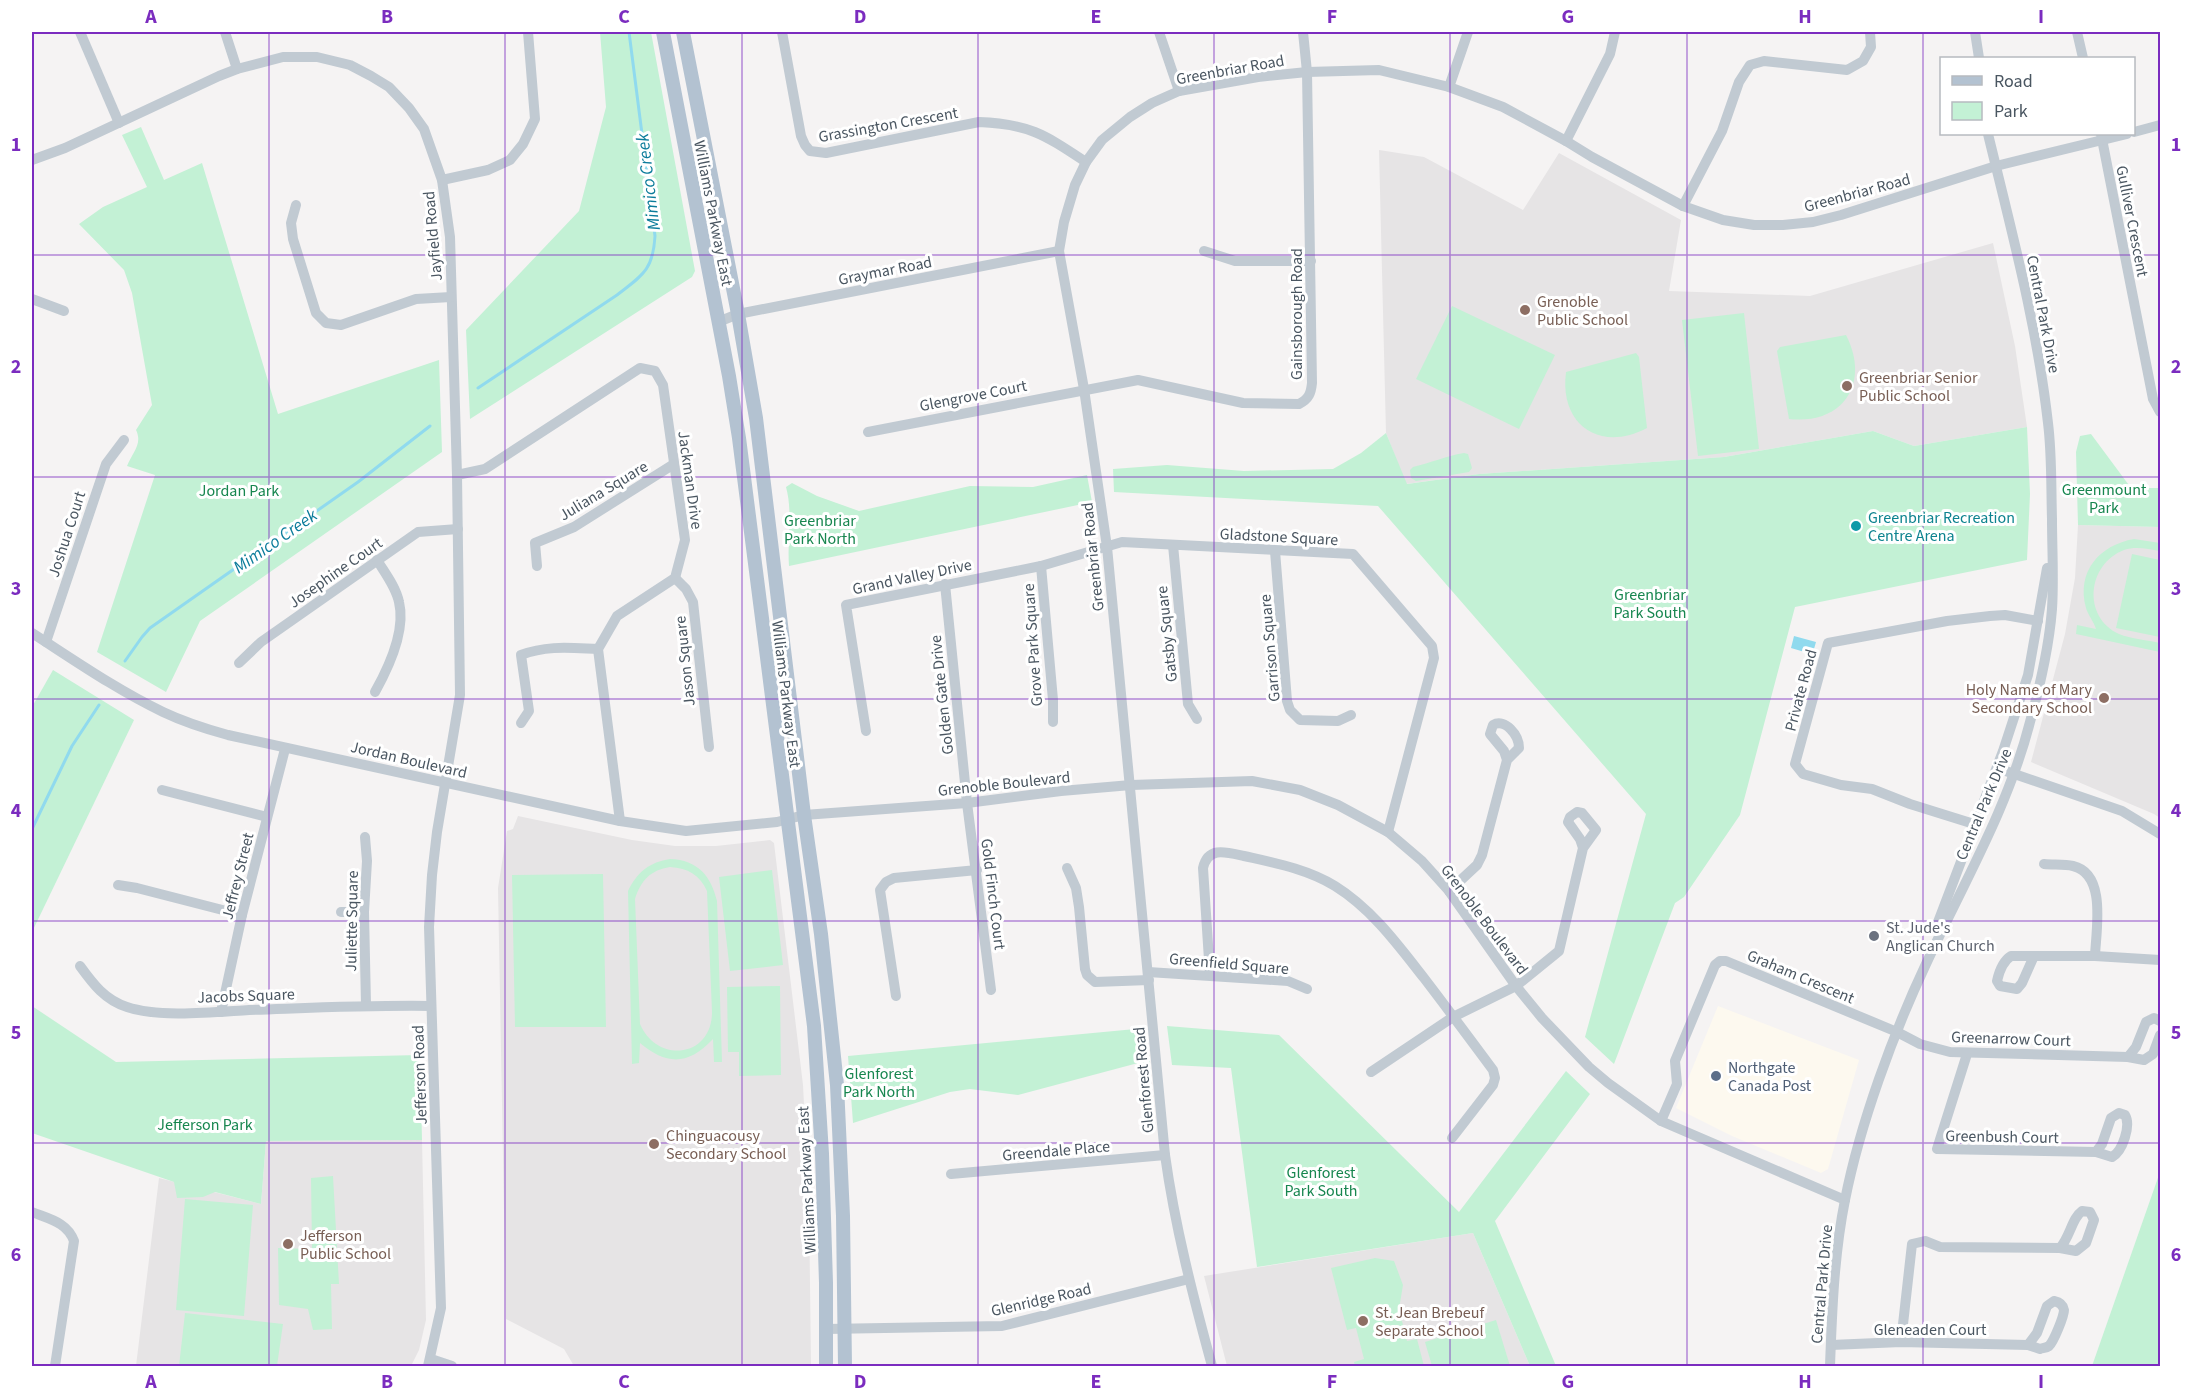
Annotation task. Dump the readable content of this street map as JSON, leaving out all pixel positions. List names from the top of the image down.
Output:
{
  "streets": {
    "main road": ["Williams Parkway East"],
    "street": [
      "Greenbriar Road",
      "Grassington Crescent",
      "Gulliver Crescent",
      "Jayfield Road",
      "Graymar Road",
      "Gainsborough Road",
      "Central Park Drive",
      "Glengrove Court",
      "Jackman Drive",
      "Juliana Square",
      "Joshua Court",
      "Gladstone Square",
      "Josephine Court",
      "Grand Valley Drive",
      "Gatsby Square",
      "Grove Park Square",
      "Garrison Square",
      "Jason Square",
      "Private Road",
      "Golden Gate Drive",
      "Jordan Boulevard",
      "Grenoble Boulevard",
      "Jeffrey Street",
      "Gold Finch Court",
      "Juliette Square",
      "Greenfield Square",
      "Graham Crescent",
      "Jacobs Square",
      "Greenarrow Court",
      "Jefferson Road",
      "Glenforest Road",
      "Greenbush Court",
      "Greendale Place",
      "Glenridge Road",
      "Gleneaden Court"
    ]
  },
  "crossings": [
    ["Greenbriar Road", "Grassington Crescent"],
    ["Greenbriar Road", "Gulliver Crescent"],
    ["Greenbriar Road", "Graymar Road"],
    ["Greenbriar Road", "Gainsborough Road"],
    ["Greenbriar Road", "Central Park Drive"],
    ["Greenbriar Road", "Glengrove Court"],
    ["Greenbriar Road", "Gladstone Square"],
    ["Greenbriar Road", "Grand Valley Drive"],
    ["Greenbriar Road", "Grenoble Boulevard"],
    ["Greenbriar Road", "Glenforest Road"],
    ["Williams Parkway East", "Graymar Road"],
    ["Williams Parkway East", "Jordan Boulevard"],
    ["Williams Parkway East", "Grenoble Boulevard"],
    ["Williams Parkway East", "Glenridge Road"],
    ["Jayfield Road", "Jackman Drive"],
    ["Jayfield Road", "Josephine Court"],
    ["Jayfield Road", "Jordan Boulevard"],
    ["Jayfield Road", "Jefferson Road"],
    ["Gainsborough Road", "Glengrove Court"],
    ["Central Park Drive", "Private Road"],
    ["Central Park Drive", "Grenoble Boulevard"],
    ["Central Park Drive", "Graham Crescent"],
    ["Central Park Drive", "Greenarrow Court"],
    ["Central Park Drive", "Gleneaden Court"],
    ["Jackman Drive", "Juliana Square"],
    ["Jackman Drive", "Jason Square"],
    ["Joshua Court", "Jordan Boulevard"],
    ["Gladstone Square", "Grand Valley Drive"],
    ["Gladstone Square", "Gatsby Square"],
    ["Gladstone Square", "Garrison Square"],
    ["Gladstone Square", "Grenoble Boulevard"],
    ["Grand Valley Drive", "Grove Park Square"],
    ["Grand Valley Drive", "Golden Gate Drive"],
    ["Golden Gate Drive", "Grenoble Boulevard"],
    ["Golden Gate Drive", "Gold Finch Court"],
    ["Jordan Boulevard", "Grenoble Boulevard"],
    ["Jordan Boulevard", "Jeffrey Street"],
    ["Jordan Boulevard", "Jefferson Road"],
    ["Grenoble Boulevard", "Gold Finch Court"],
    ["Grenoble Boulevard", "Graham Crescent"],
    ["Grenoble Boulevard", "Glenforest Road"],
    ["Jeffrey Street", "Jacobs Square"],
    ["Juliette Square", "Jacobs Square"],
    ["Greenfield Square", "Glenforest Road"],
    ["Graham Crescent", "Greenarrow Court"],
    ["Jacobs Square", "Jefferson Road"],
    ["Greenarrow Court", "Greenbush Court"],
    ["Glenforest Road", "Greendale Place"],
    ["Glenforest Road", "Glenridge Road"]
  ],
  "water": ["Mimico Creek"],
  "parks": [
    "Greenmount Park",
    "Jordan Park",
    "Greenbriar Park North",
    "Greenbriar Park South",
    "Glenforest Park North",
    "Jefferson Park",
    "Glenforest Park South"
  ],
  "places": [
    "Grenoble Public School",
    "Greenbriar Senior Public School",
    "Greenbriar Recreation Centre Arena",
    "Holy Name of Mary Secondary School",
    "St. Jude's Anglican Church",
    "Northgate Canada Post",
    "Chinguacousy Secondary School",
    "Jefferson Public School",
    "St. Jean Brebeuf Separate School"
  ],
  "legend": ["Road", "Park"],
  "grid": {
    "columns": [
      "A",
      "B",
      "C",
      "D",
      "E",
      "F",
      "G",
      "H",
      "I"
    ],
    "rows": [
      "1",
      "2",
      "3",
      "4",
      "5",
      "6"
    ]
  }
}
